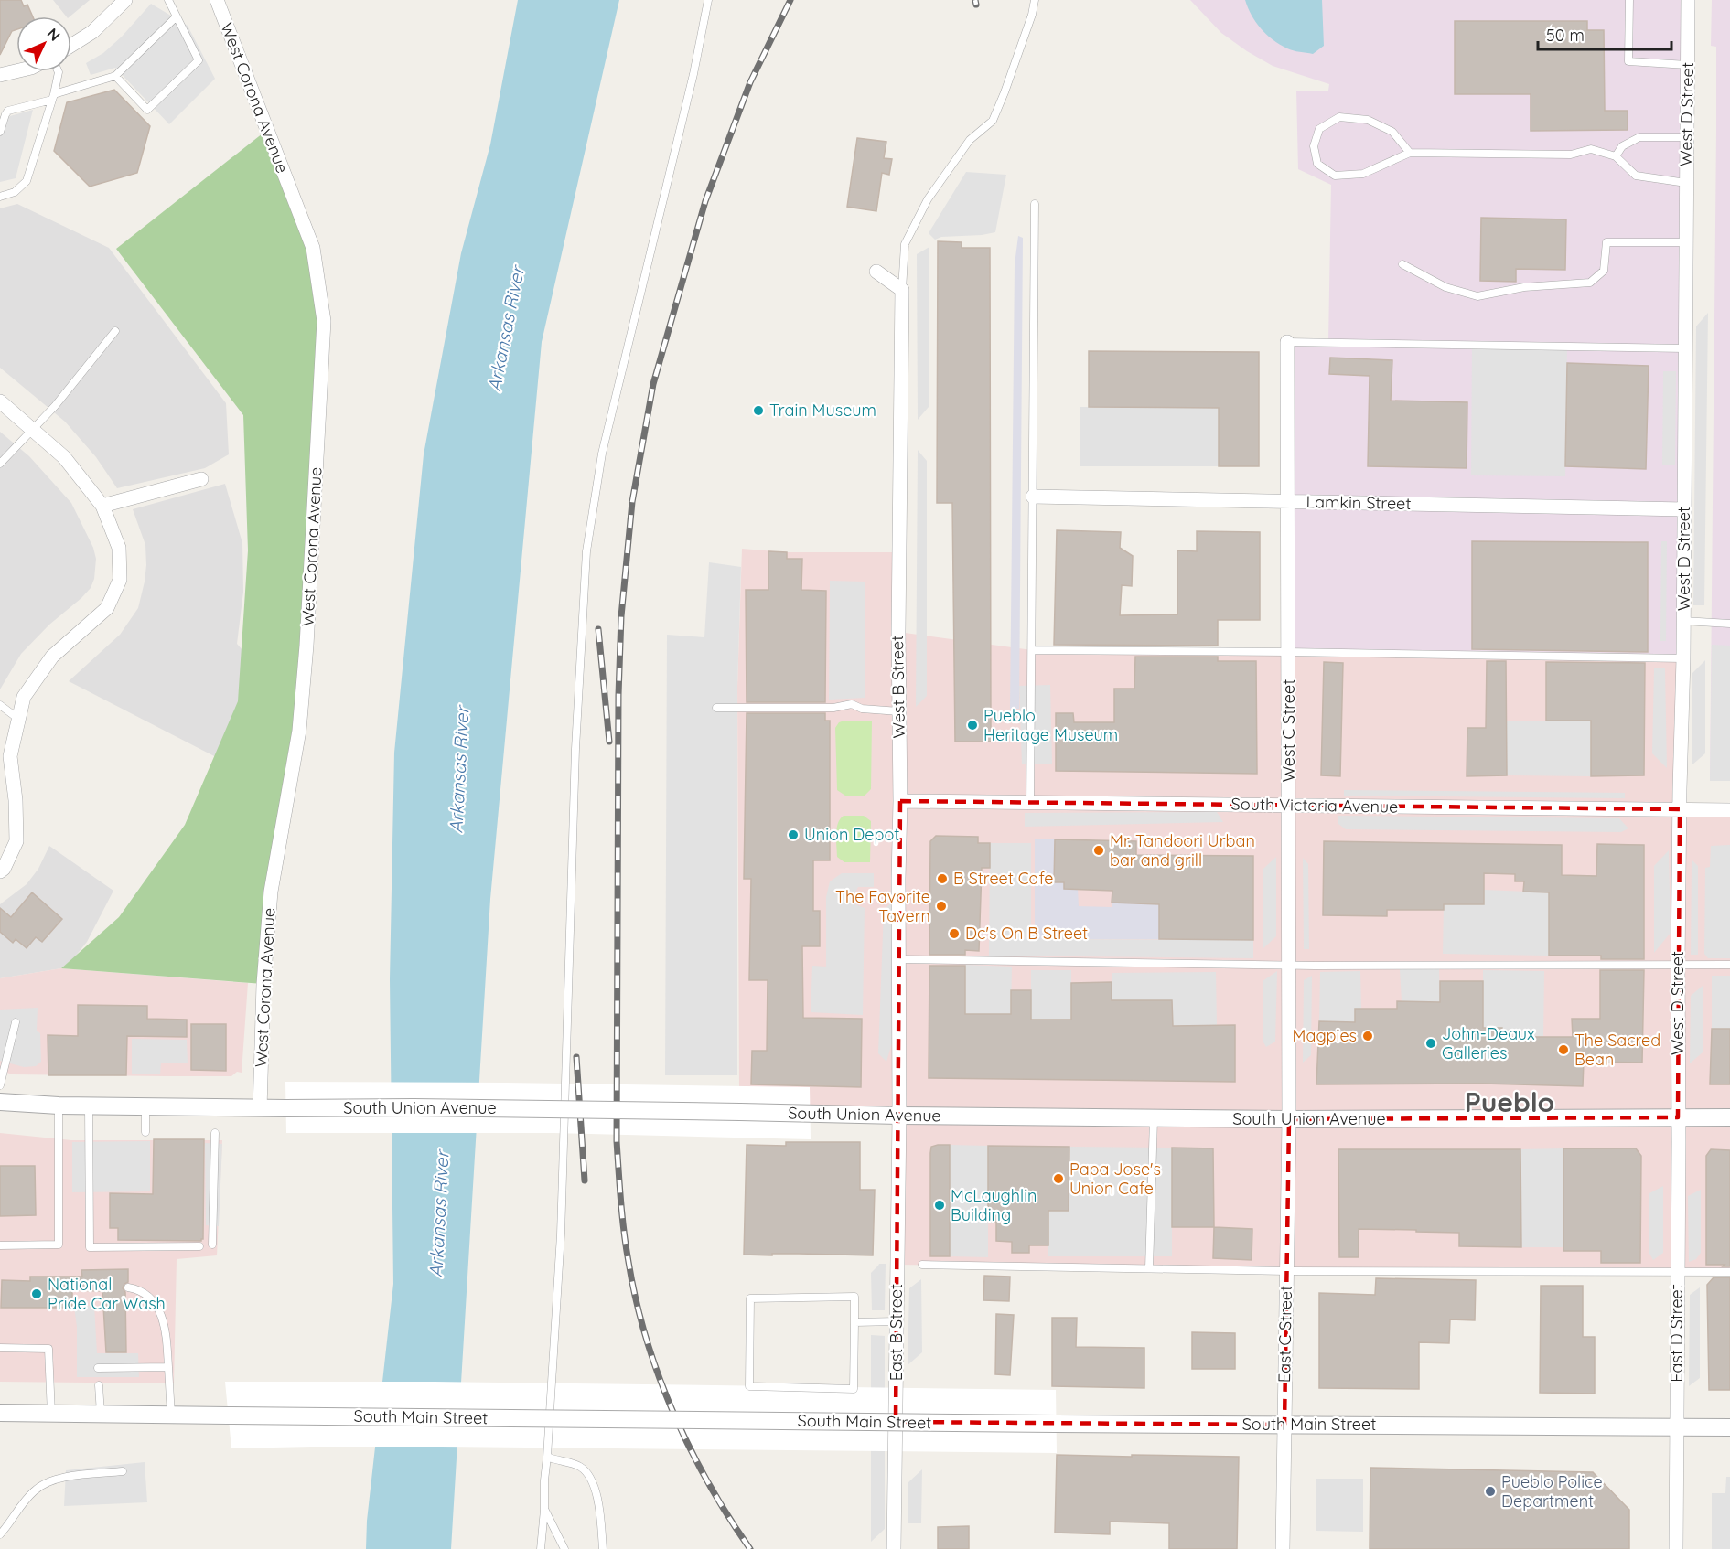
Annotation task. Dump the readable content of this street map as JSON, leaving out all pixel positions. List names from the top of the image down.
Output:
{
  "streets": {
    "street": [
      "West Corona Avenue",
      "West D Street",
      "Lamkin Street",
      "West B Street",
      "West C Street",
      "South Victoria Avenue",
      "South Union Avenue",
      "East B Street",
      "East D Street",
      "East C Street",
      "South Main Street"
    ]
  },
  "crossings": [
    ["West Corona Avenue", "South Union Avenue"],
    ["West D Street", "Lamkin Street"],
    ["West D Street", "South Victoria Avenue"],
    ["West D Street", "South Union Avenue"],
    ["West D Street", "East D Street"],
    ["Lamkin Street", "West C Street"],
    ["West B Street", "South Victoria Avenue"],
    ["West B Street", "South Union Avenue"],
    ["West B Street", "East B Street"],
    ["West C Street", "South Victoria Avenue"],
    ["West C Street", "South Union Avenue"],
    ["West C Street", "East C Street"],
    ["South Union Avenue", "East B Street"],
    ["South Union Avenue", "East D Street"],
    ["South Union Avenue", "East C Street"],
    ["East D Street", "South Main Street"],
    ["East C Street", "South Main Street"]
  ],
  "districts": ["Pueblo"],
  "water": ["Arkansas River"],
  "places": [
    "Train Museum",
    "Pueblo Heritage Museum",
    "Union Depot",
    "Mr. Tandoori Urban bar and grill",
    "B Street Cafe",
    "The Favorite Tavern",
    "Dc's On B Street",
    "Magpies",
    "John-Deaux Galleries",
    "The Sacred Bean",
    "Papa Jose's Union Cafe",
    "McLaughlin Building",
    "National Pride Car Wash",
    "Pueblo Police Department"
  ],
  "scale_bar": "50 m",
  "north": "top right"
}
